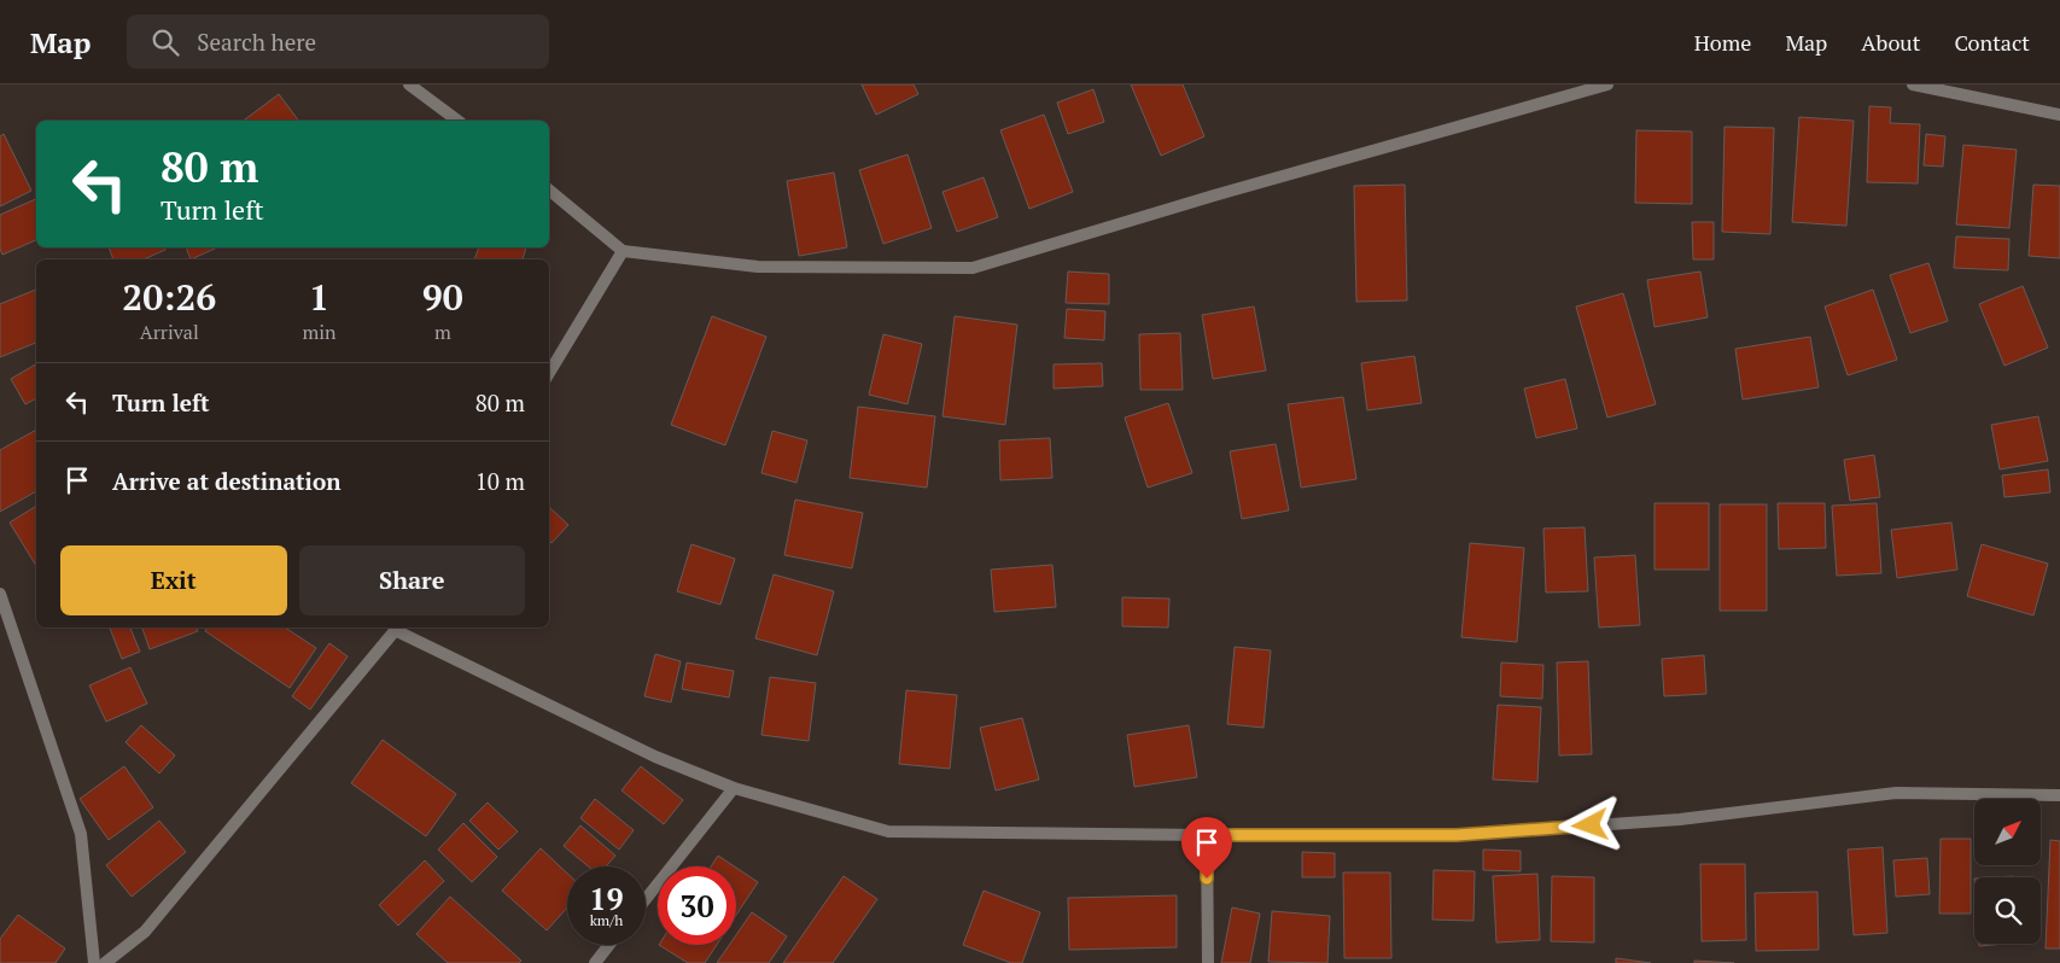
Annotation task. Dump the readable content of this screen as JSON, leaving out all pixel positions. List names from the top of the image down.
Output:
{
  "north": "top right",
  "page": {
    "header": "Map",
    "search": "Search here",
    "nav": [
      "Home",
      "Map",
      "About",
      "Contact"
    ],
    "turn": ["80 m", "Turn left"],
    "eta": [
      "20:26",
      "Arrival",
      "1",
      "min",
      "90",
      "m"
    ],
    "list": [
      {
        "name": "Turn left",
        "value": "80 m"
      },
      {
        "name": "Arrive at destination",
        "value": "10 m"
      }
    ],
    "buttons": ["Exit", "Share"],
    "speed": "19 km/h",
    "limit": "30"
  }
}
